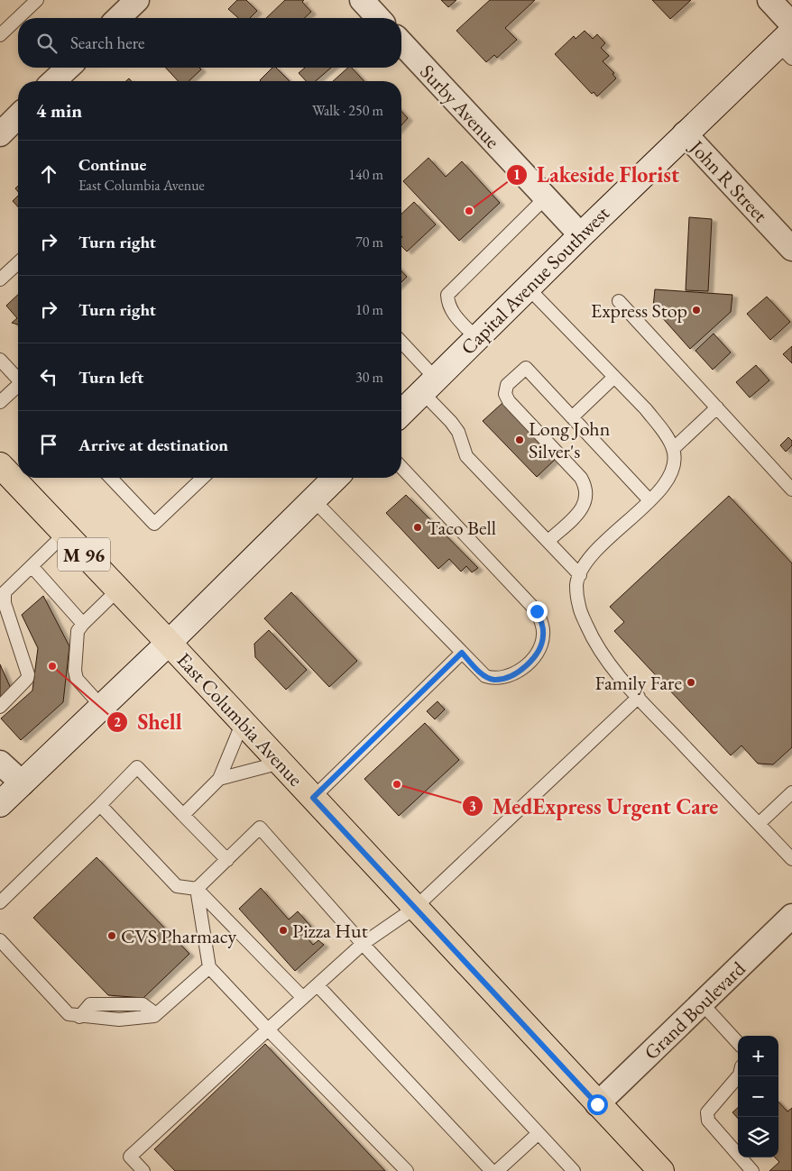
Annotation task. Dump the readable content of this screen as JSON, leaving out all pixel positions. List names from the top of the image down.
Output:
{
  "streets": {
    "main road": ["Capital Avenue Southwest", "M 96", "East Columbia Avenue"],
    "street": ["Surby Avenue", "John R Street", "Grand Boulevard"]
  },
  "crossings": [
    ["Surby Avenue", "Capital Avenue Southwest"],
    ["John R Street", "Capital Avenue Southwest"],
    ["M 96", "East Columbia Avenue"],
    ["East Columbia Avenue", "Grand Boulevard"]
  ],
  "places": [
    "Lakeside Florist",
    "Express Stop",
    "Long John Silver's",
    "Taco Bell",
    "Shell",
    "Family Fare",
    "MedExpress Urgent Care",
    "Pizza Hut",
    "CVS Pharmacy"
  ],
  "page": {
    "search": "Search here",
    "heading": ["4 min", "Walk · 250 m"],
    "list": [
      ["Continue", "East Columbia Avenue", "140 m"],
      ["Turn right", "70 m"],
      ["Turn right", "10 m"],
      ["Turn left", "30 m"],
      "Arrive at destination"
    ],
    "map_buttons": ["+", "−"]
  }
}
